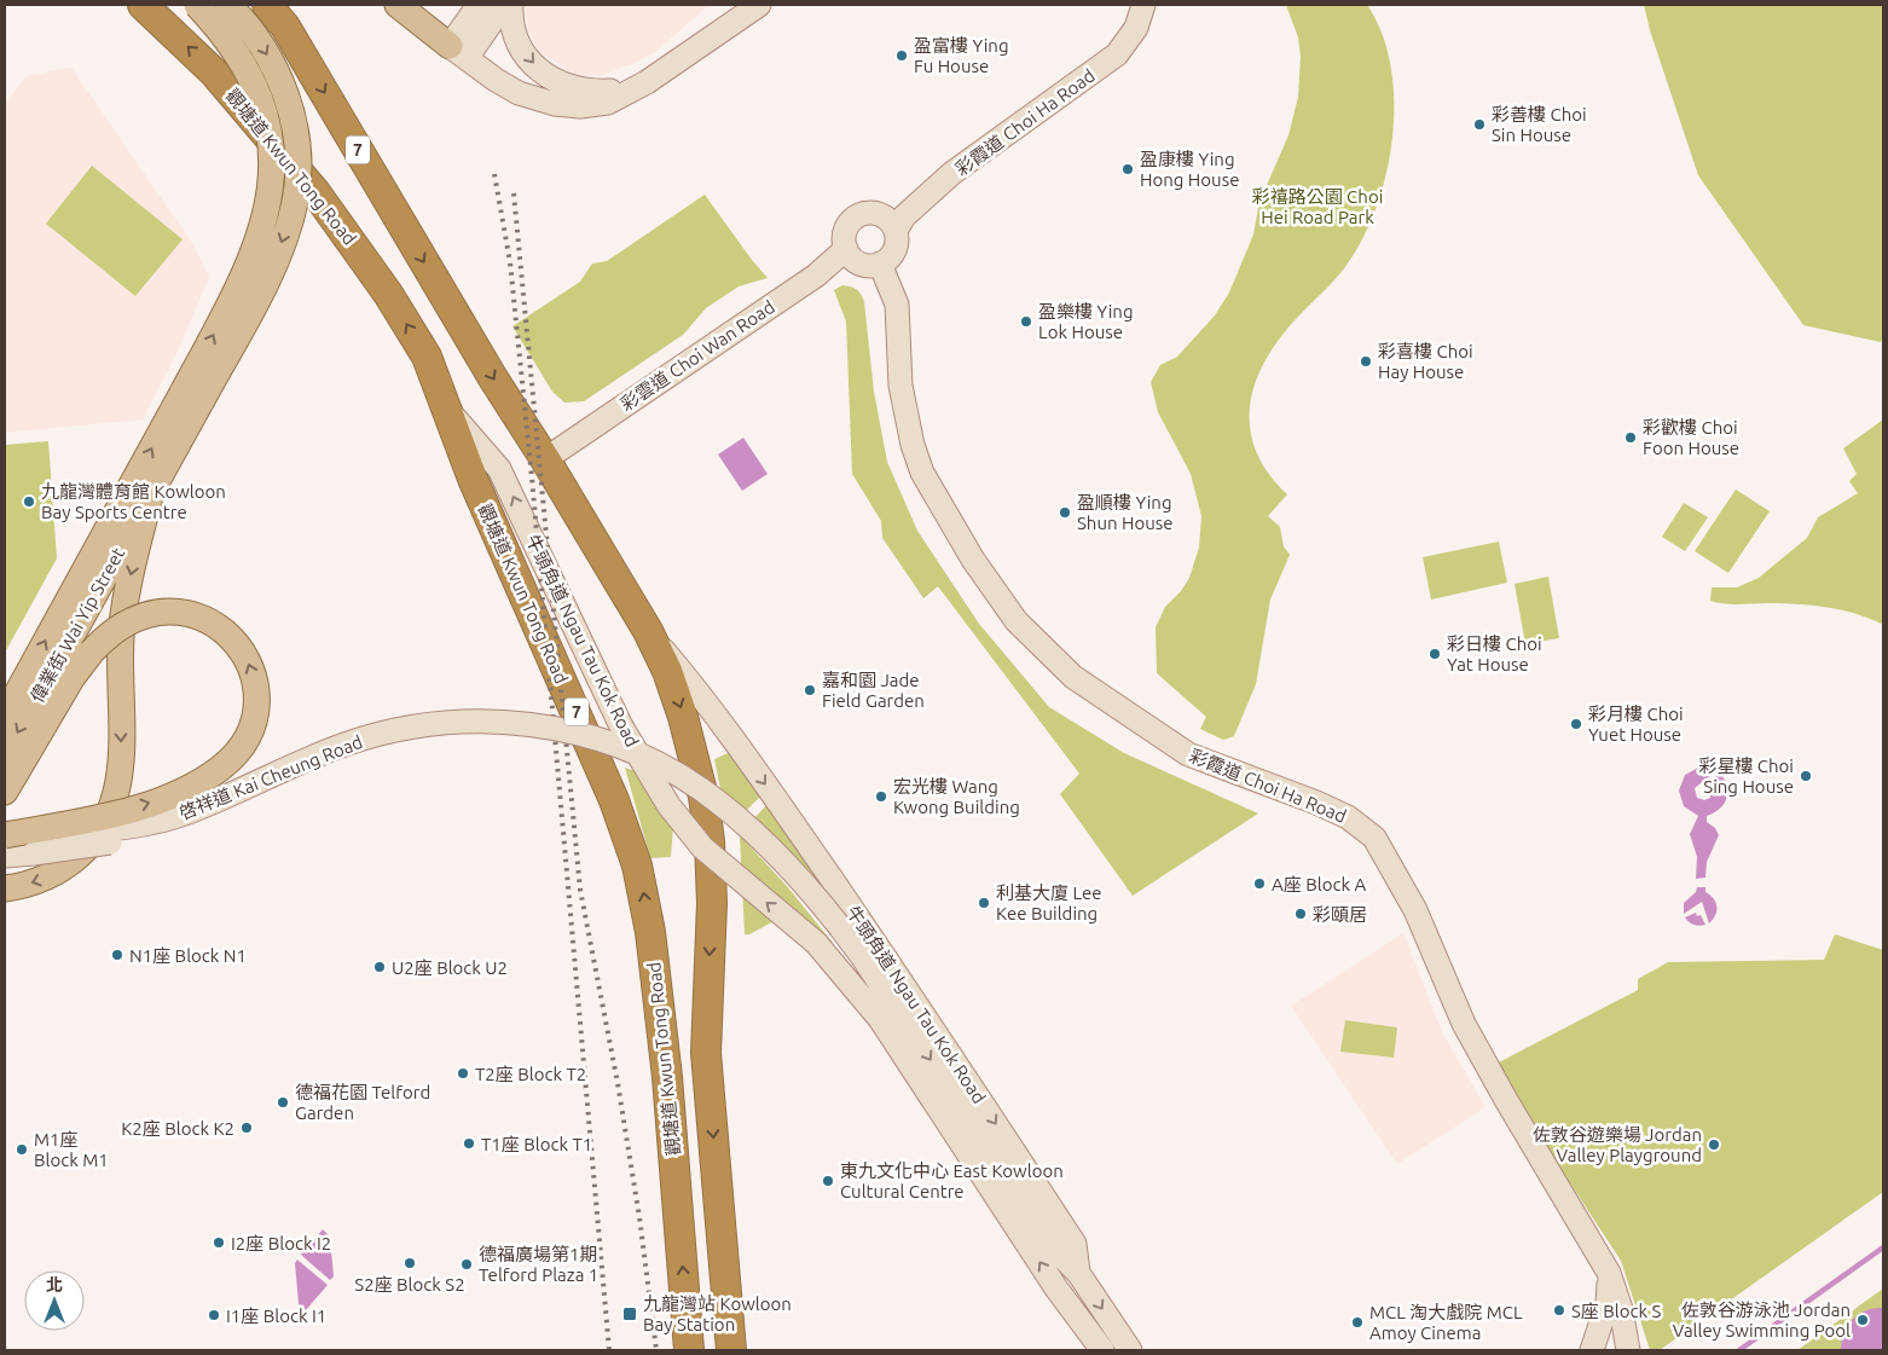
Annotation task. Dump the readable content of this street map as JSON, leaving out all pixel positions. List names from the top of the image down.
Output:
{
  "streets": {
    "highway": ["7", "觀塘道 Kwun Tong Road"],
    "main road": [
      "彩霞道 Choi Ha Road",
      "彩雲道 Choi Wan Road",
      "偉業街 Wai Yip Street",
      "牛頭角道 Ngau Tau Kok Road",
      "啓祥道 Kai Cheung Road"
    ]
  },
  "crossings": [
    ["彩霞道 Choi Ha Road", "彩雲道 Choi Wan Road"],
    ["7", "彩雲道 Choi Wan Road"],
    ["7", "牛頭角道 Ngau Tau Kok Road"],
    ["觀塘道 Kwun Tong Road", "牛頭角道 Ngau Tau Kok Road"],
    ["牛頭角道 Ngau Tau Kok Road", "啓祥道 Kai Cheung Road"]
  ],
  "parks": ["彩禧路公園 Choi Hei Road Park"],
  "places": {
    "other": [
      "盈富樓 Ying Fu House",
      "彩善樓 Choi Sin House",
      "盈康樓 Ying Hong House",
      "盈樂樓 Ying Lok House",
      "彩喜樓 Choi Hay House",
      "彩歡樓 Choi Foon House",
      "九龍灣體育館 Kowloon Bay Sports Centre",
      "盈順樓 Ying Shun House",
      "彩日樓 Choi Yat House",
      "嘉和園 Jade Field Garden",
      "彩月樓 Choi Yuet House",
      "彩星樓 Choi Sing House",
      "宏光樓 Wang Kwong Building",
      "A座 Block A",
      "利基大廈 Lee Kee Building",
      "彩頤居",
      "N1座 Block N1",
      "U2座 Block U2",
      "T2座 Block T2",
      "德福花園 Telford Garden",
      "K2座 Block K2",
      "T1座 Block T1",
      "佐敦谷遊樂場 Jordan Valley Playground",
      "M1座 Block M1",
      "東九文化中心 East Kowloon Cultural Centre",
      "I2座 Block I2",
      "S2座 Block S2",
      "德福廣場第1期 Telford Plaza 1",
      "S座 Block S",
      "I1座 Block I1",
      "佐敦谷游泳池 Jordan Valley Swimming Pool",
      "MCL 淘大戲院 MCL Amoy Cinema"
    ],
    "transit": ["九龍灣站 Kowloon Bay Station"]
  },
  "north": "top"
}
